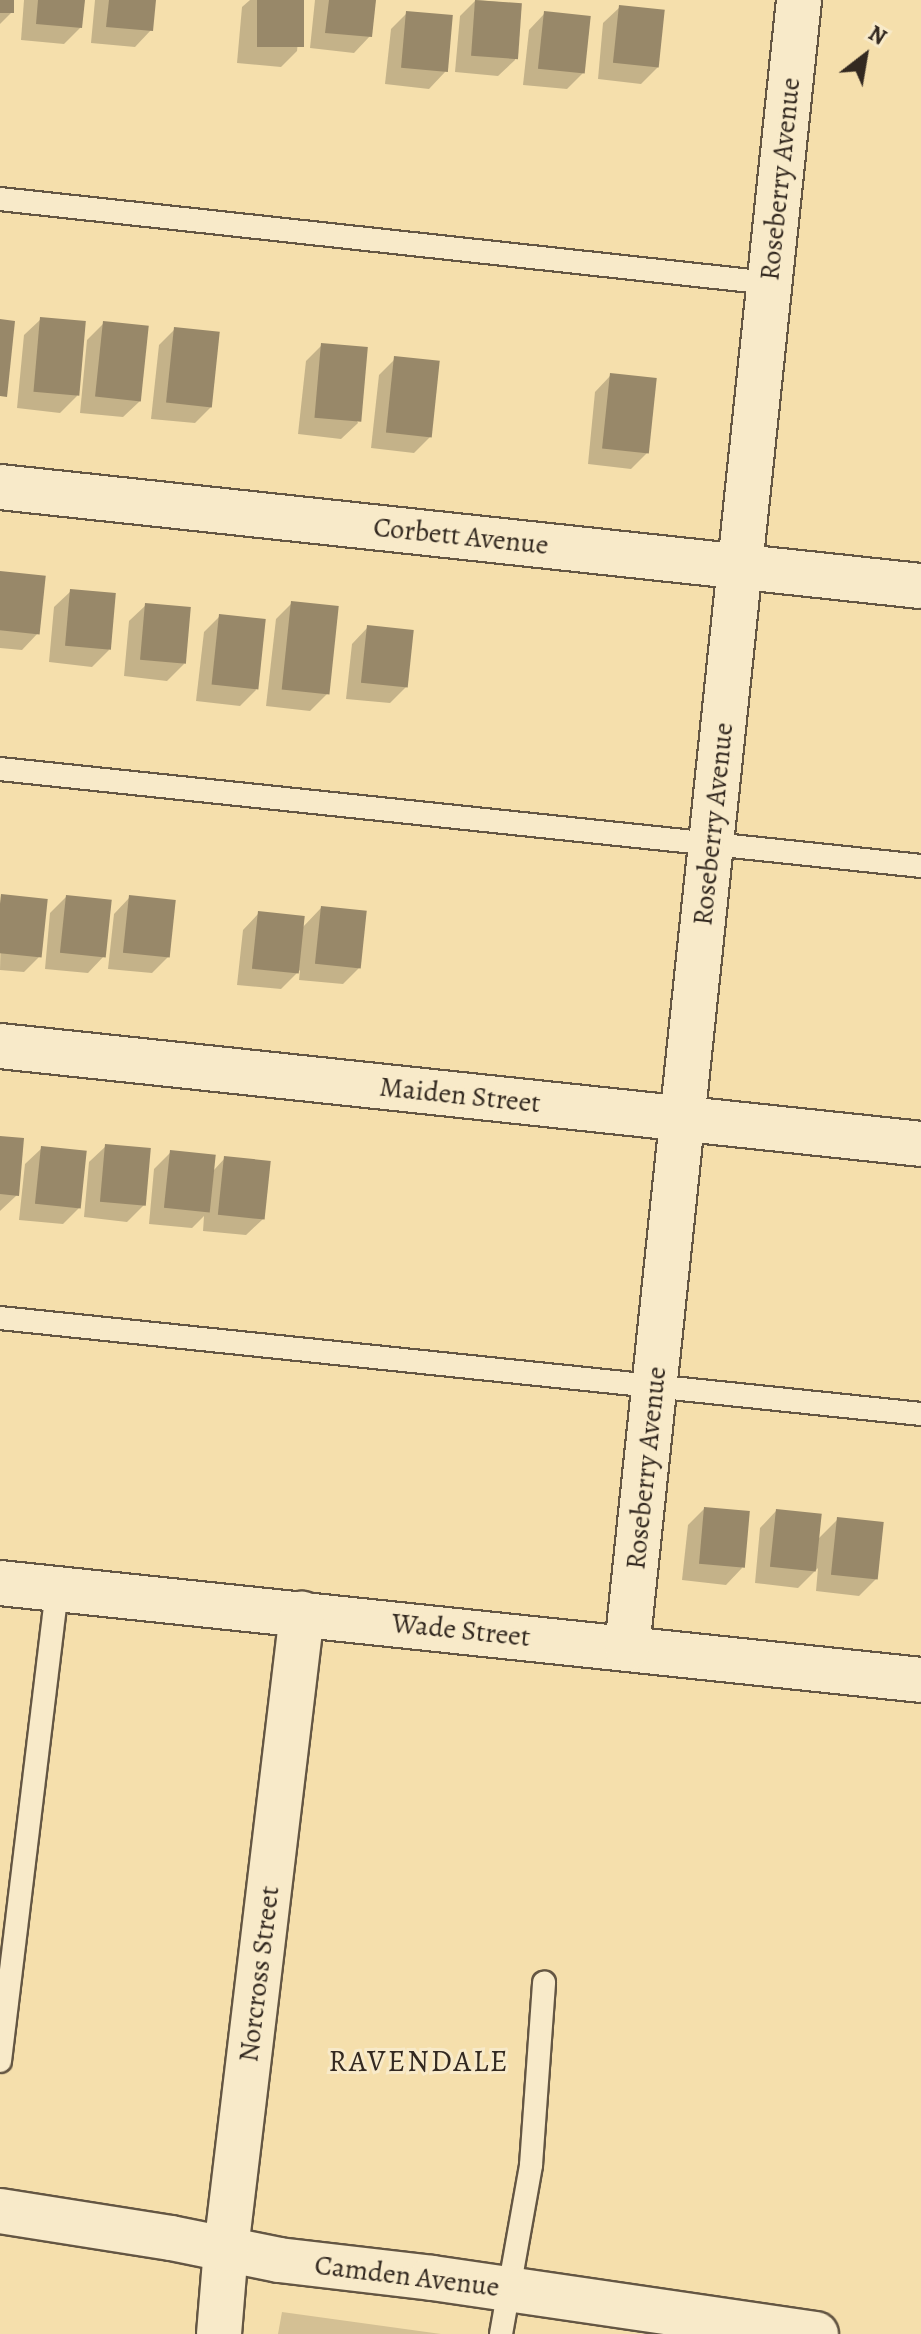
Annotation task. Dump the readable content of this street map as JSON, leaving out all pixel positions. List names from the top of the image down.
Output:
{
  "streets": {
    "street": [
      "Roseberry Avenue",
      "Corbett Avenue",
      "Maiden Street",
      "Wade Street",
      "Norcross Street",
      "Camden Avenue"
    ]
  },
  "crossings": [
    ["Roseberry Avenue", "Corbett Avenue"],
    ["Roseberry Avenue", "Maiden Street"],
    ["Roseberry Avenue", "Wade Street"],
    ["Wade Street", "Norcross Street"],
    ["Norcross Street", "Camden Avenue"]
  ],
  "districts": ["RAVENDALE"],
  "north": "top right"
}
